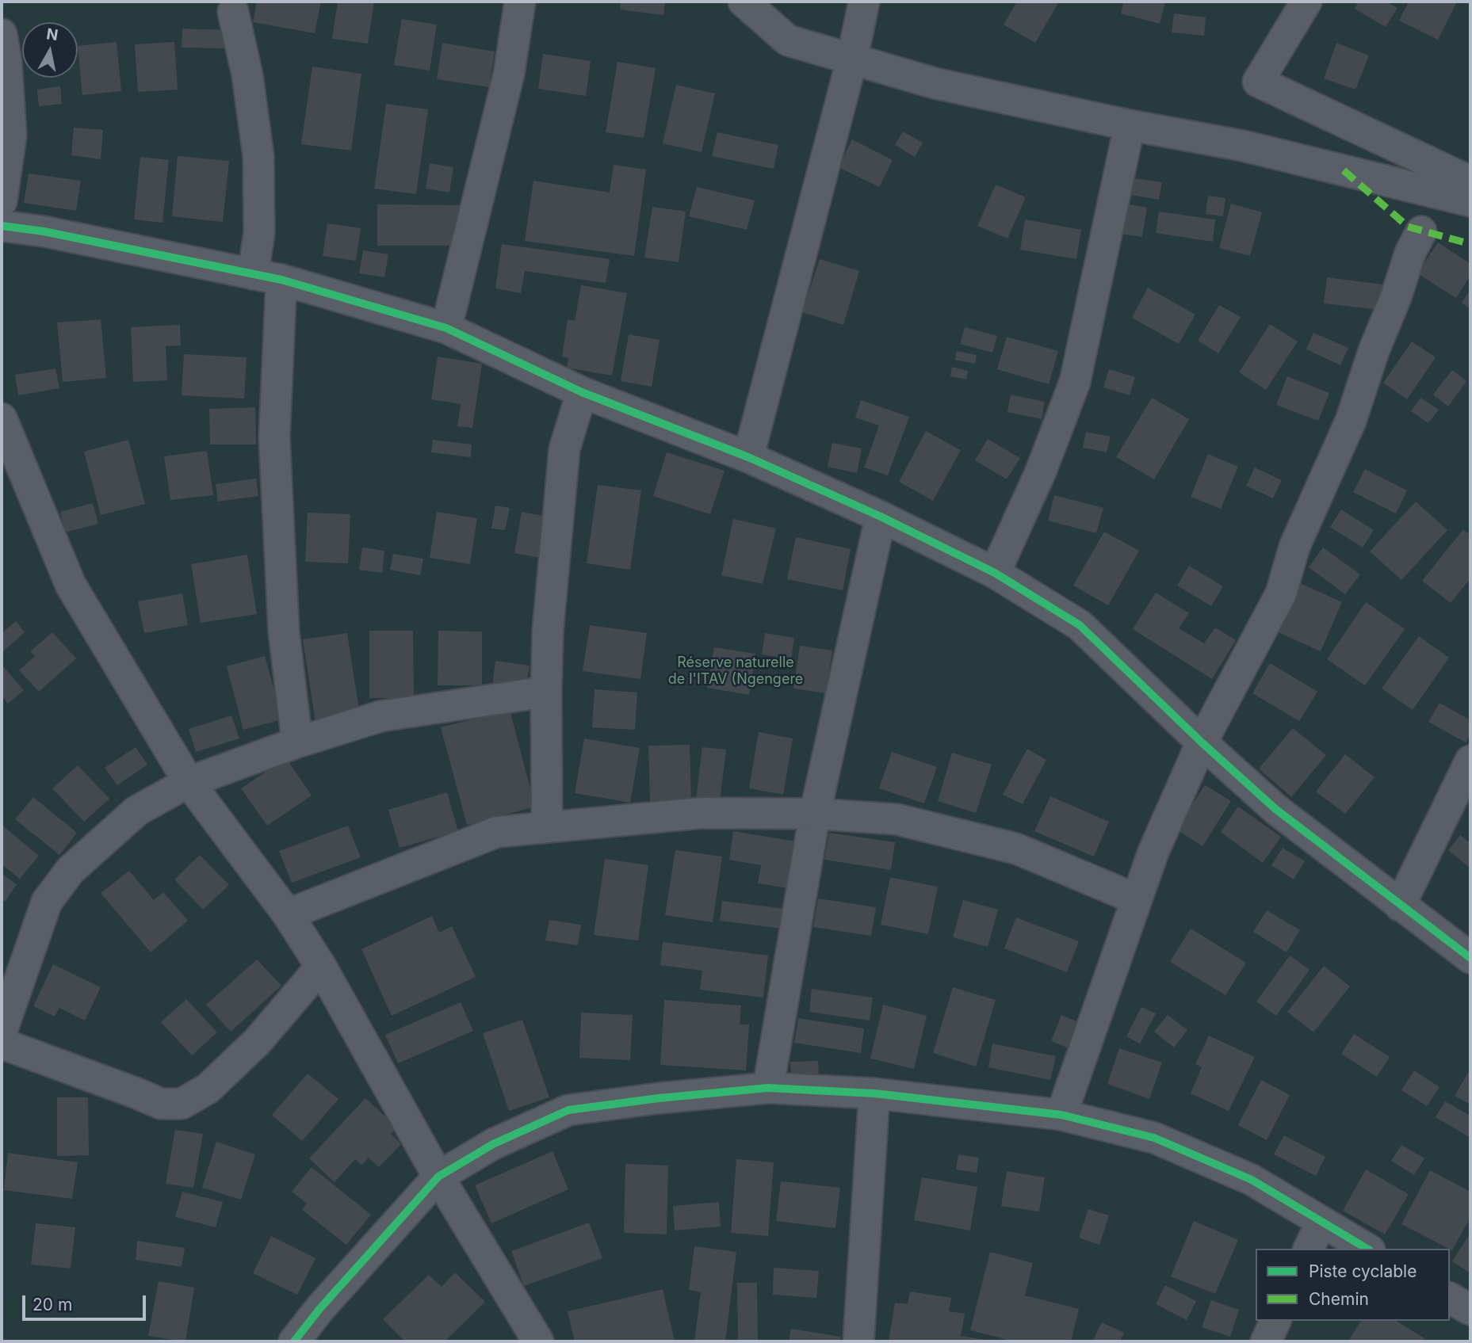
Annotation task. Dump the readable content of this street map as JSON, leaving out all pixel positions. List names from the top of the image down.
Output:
{
  "parks": ["Réserve naturelle de l'ITAV (Ngengere"],
  "legend": ["Piste cyclable", "Chemin"],
  "scale_bar": "20 m",
  "north": "top"
}
